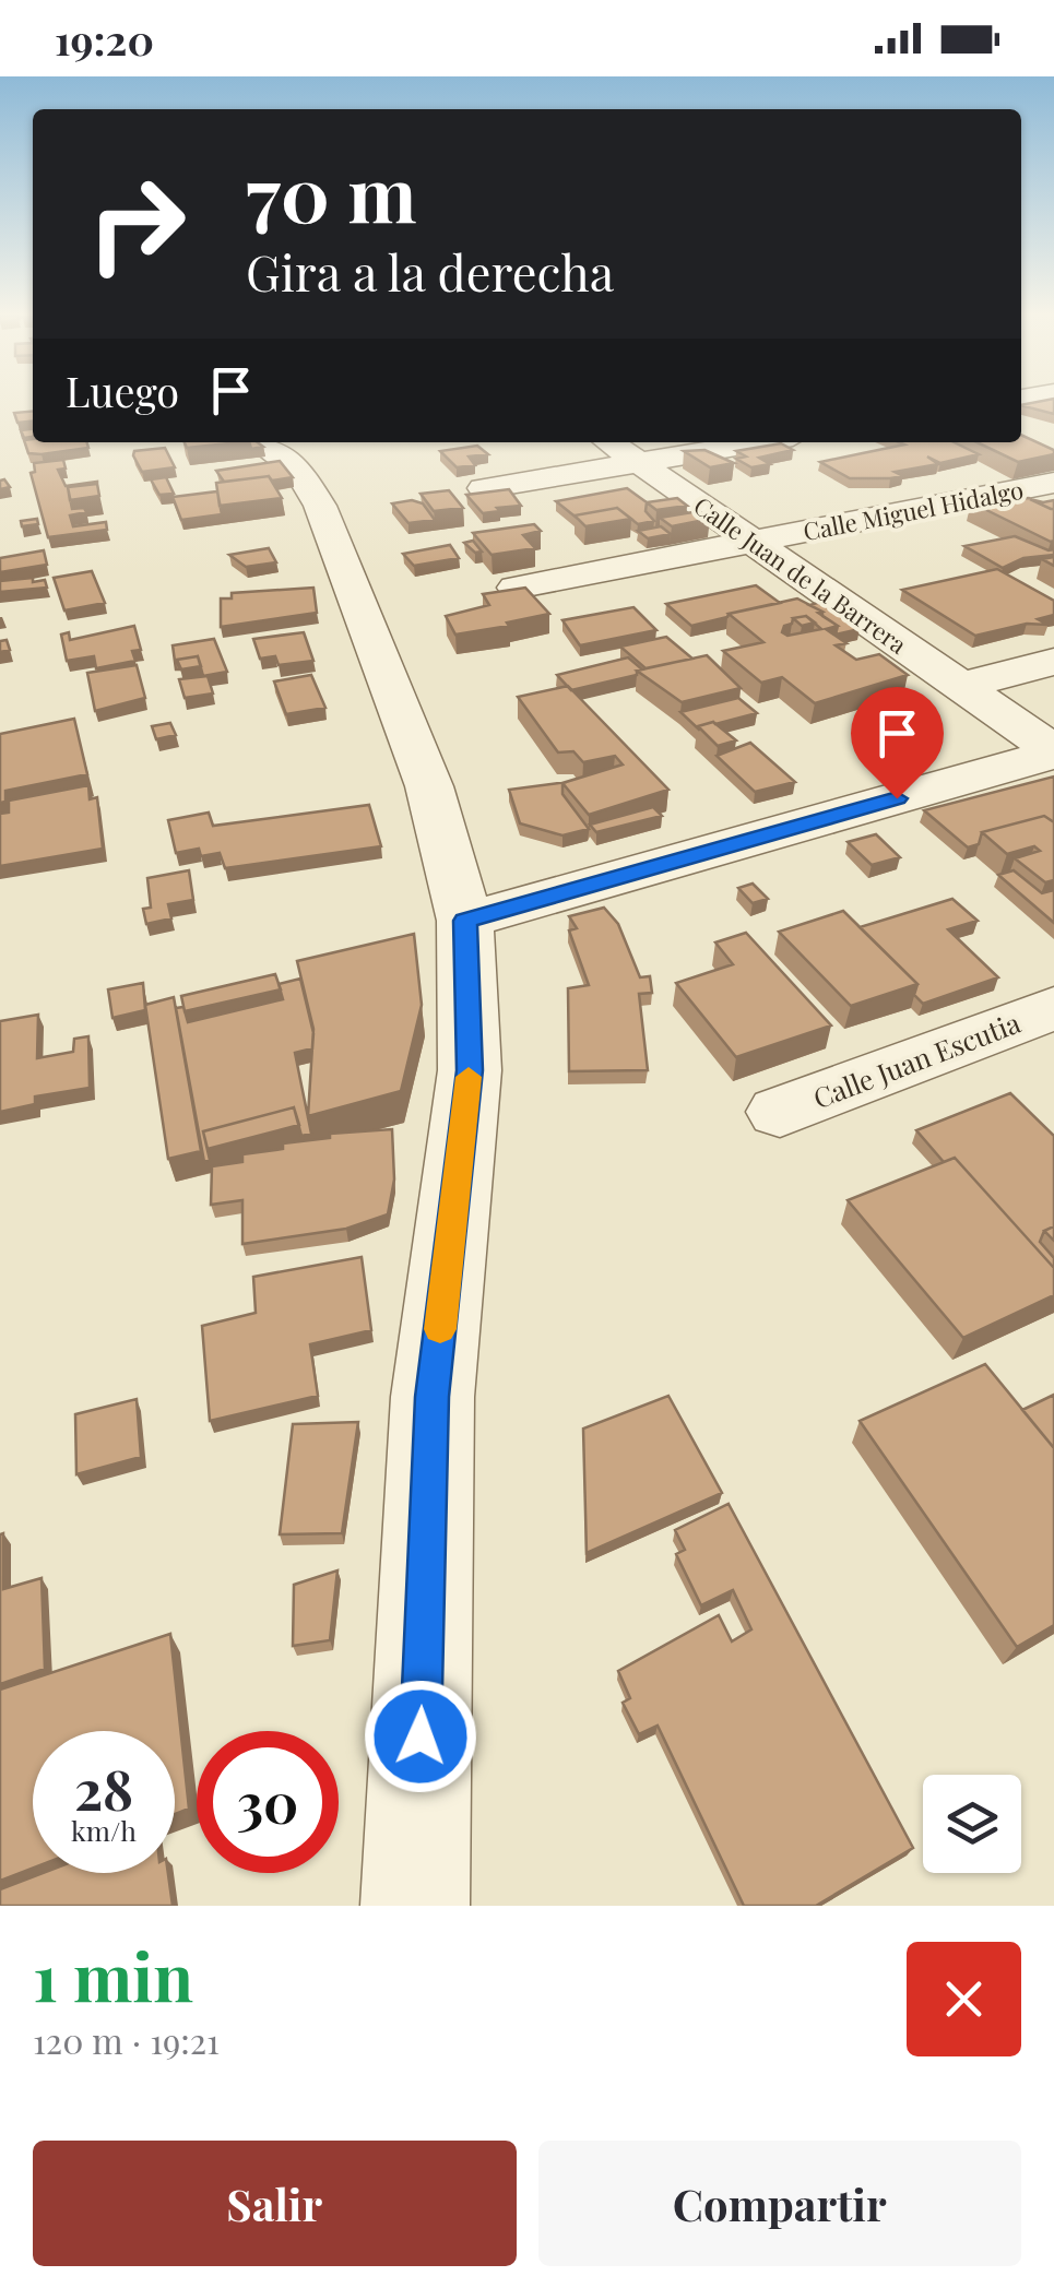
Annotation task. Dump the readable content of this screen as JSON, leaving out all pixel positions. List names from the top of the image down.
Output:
{
  "streets": {
    "street": ["Calle Miguel Hidalgo", "Calle Juan de la Barrera", "Calle Juan Escutia"]
  },
  "crossings": [
    ["Calle Miguel Hidalgo", "Calle Juan de la Barrera"]
  ],
  "page": {
    "status": "19:20",
    "turn": ["70 m", "Gira a la derecha"],
    "then": "Luego",
    "speed": "28 km/h",
    "limit": "30",
    "heading": ["1 min", "120 m · 19:21"],
    "buttons": ["Salir", "Compartir"]
  }
}
